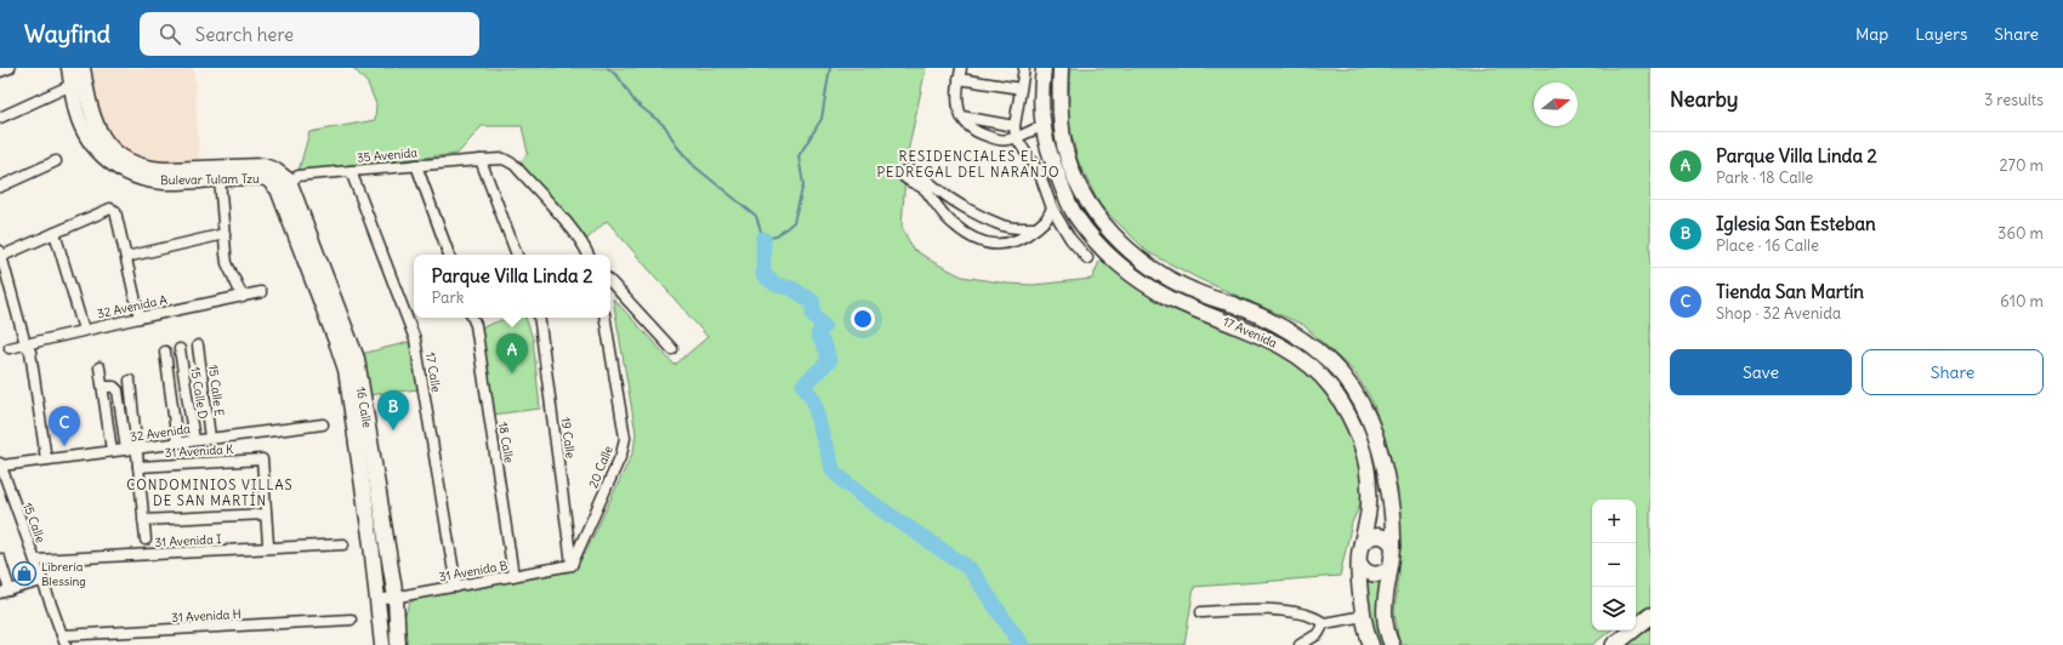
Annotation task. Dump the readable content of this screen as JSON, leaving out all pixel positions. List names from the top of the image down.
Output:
{
  "streets": {
    "main road": ["Bulevar Tulam Tzu", "17 Avenida", "16 Calle"],
    "street": [
      "35 Avenida",
      "32 Avenida A",
      "17 Calle",
      "15 Calle E",
      "15 Calle D",
      "32 Avenida",
      "19 Calle",
      "18 Calle",
      "31 Avenida K",
      "20 Calle",
      "15 Calle",
      "31 Avenida I",
      "31 Avenida B",
      "31 Avenida H"
    ]
  },
  "crossings": [
    ["35 Avenida", "Bulevar Tulam Tzu"],
    ["35 Avenida", "17 Calle"],
    ["35 Avenida", "16 Calle"],
    ["Bulevar Tulam Tzu", "16 Calle"],
    ["17 Calle", "31 Avenida B"],
    ["15 Calle E", "32 Avenida"],
    ["15 Calle D", "32 Avenida"],
    ["16 Calle", "31 Avenida B"],
    ["32 Avenida", "15 Calle"],
    ["19 Calle", "20 Calle"],
    ["19 Calle", "31 Avenida B"],
    ["18 Calle", "31 Avenida B"],
    ["20 Calle", "31 Avenida B"],
    ["15 Calle", "31 Avenida I"],
    ["15 Calle", "31 Avenida H"]
  ],
  "districts": ["RESIDENCIALES EL PEDREGAL DEL NARANJO", "CONDOMINIOS VILLAS DE SAN MARTÍN"],
  "places": {
    "shop": ["Librería Blessing"]
  },
  "north": "right",
  "page": {
    "header": "Wayfind",
    "search": "Search here",
    "nav": ["Map", "Layers", "Share"],
    "heading": ["Nearby", "3 results"],
    "list": [
      {
        "mark": "A",
        "name": "Parque Villa Linda 2",
        "note": "Park · 18 Calle",
        "value": "270 m"
      },
      {
        "mark": "B",
        "name": "Iglesia San Esteban",
        "note": "Place · 16 Calle",
        "value": "360 m"
      },
      {
        "mark": "C",
        "name": "Tienda San Martín",
        "note": "Shop · 32 Avenida",
        "value": "610 m"
      }
    ],
    "popup": ["Parque Villa Linda 2", "Park"],
    "pins": ["A", "B", "C"],
    "buttons": ["Save", "Share"],
    "map_buttons": ["+", "−"]
  }
}
